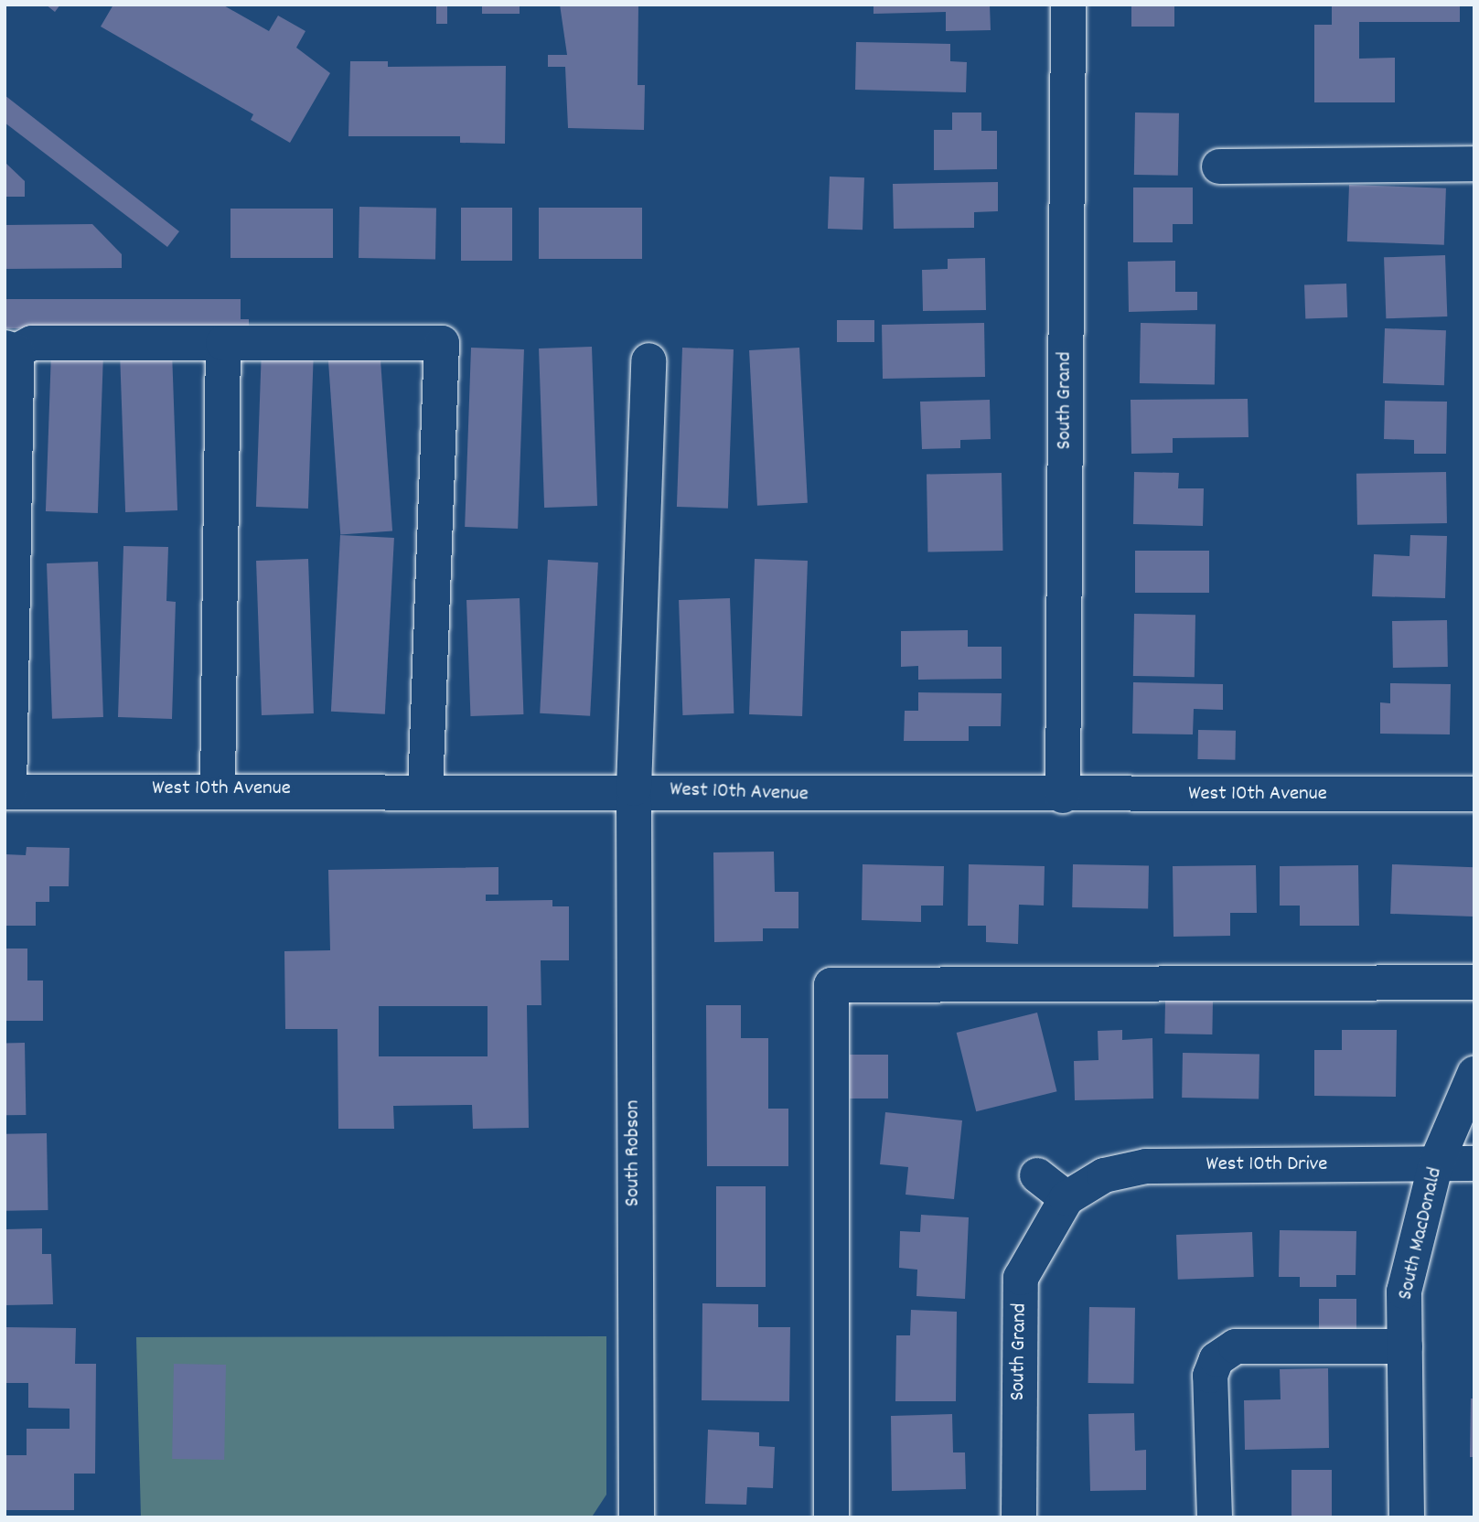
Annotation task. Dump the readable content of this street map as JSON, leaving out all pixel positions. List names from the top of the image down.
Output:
{
  "streets": {
    "street": [
      "South Grand",
      "West 10th Avenue",
      "South Robson",
      "West 10th Drive",
      "South MacDonald"
    ]
  },
  "crossings": [
    ["South Grand", "West 10th Avenue"],
    ["South Grand", "West 10th Drive"],
    ["West 10th Avenue", "South Robson"],
    ["West 10th Drive", "South MacDonald"]
  ]
}
